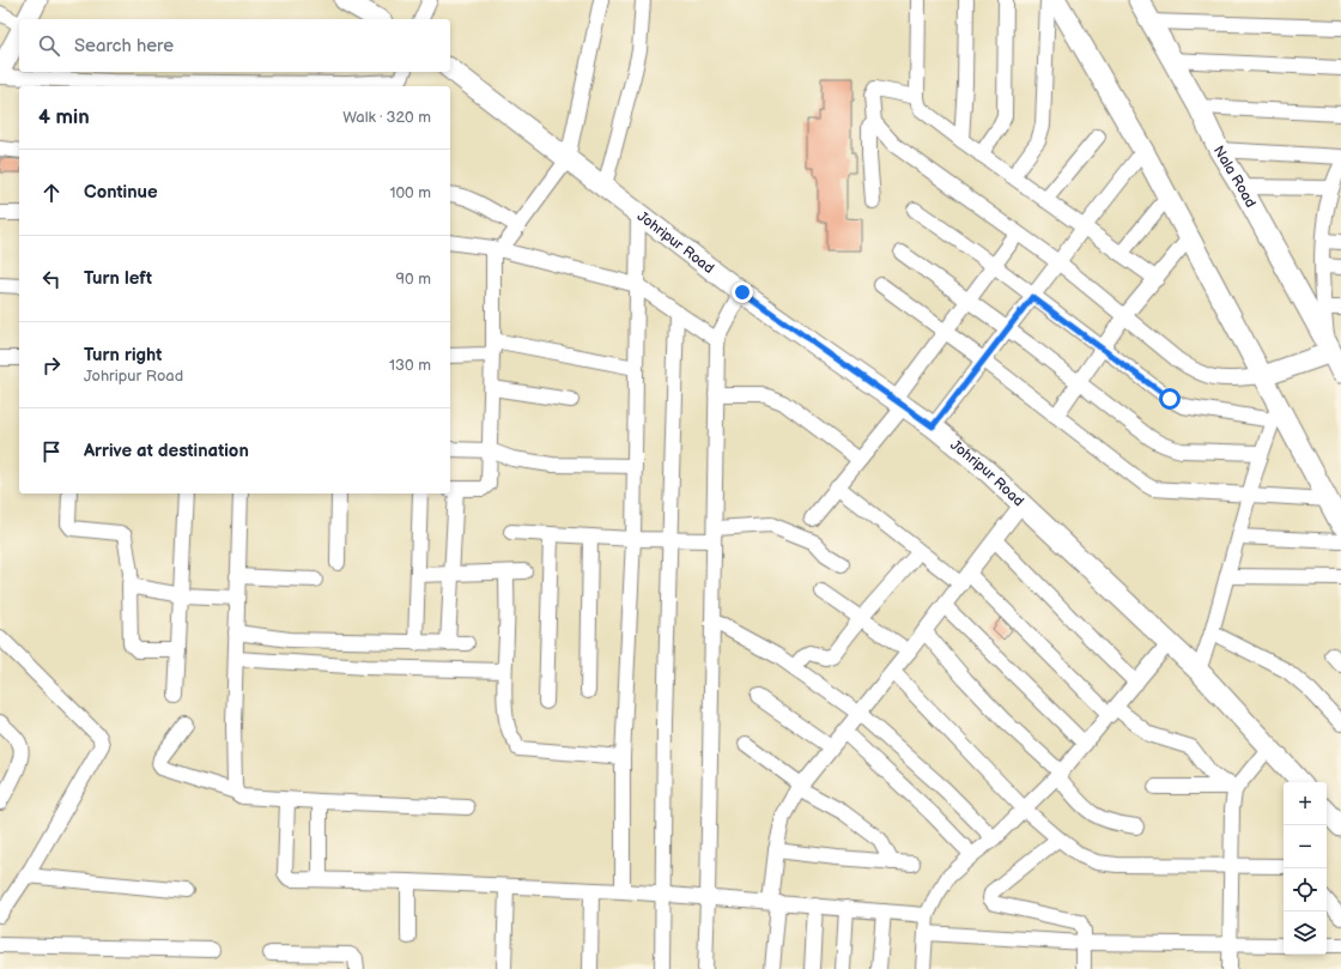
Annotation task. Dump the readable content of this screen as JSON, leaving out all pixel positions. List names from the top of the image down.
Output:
{
  "streets": {
    "street": ["Nala Road", "Johripur Road"]
  },
  "page": {
    "search": "Search here",
    "heading": ["4 min", "Walk · 320 m"],
    "list": [
      ["Continue", "100 m"],
      ["Turn left", "90 m"],
      ["Turn right", "Johripur Road", "130 m"],
      "Arrive at destination"
    ],
    "map_buttons": ["+", "−"]
  }
}
